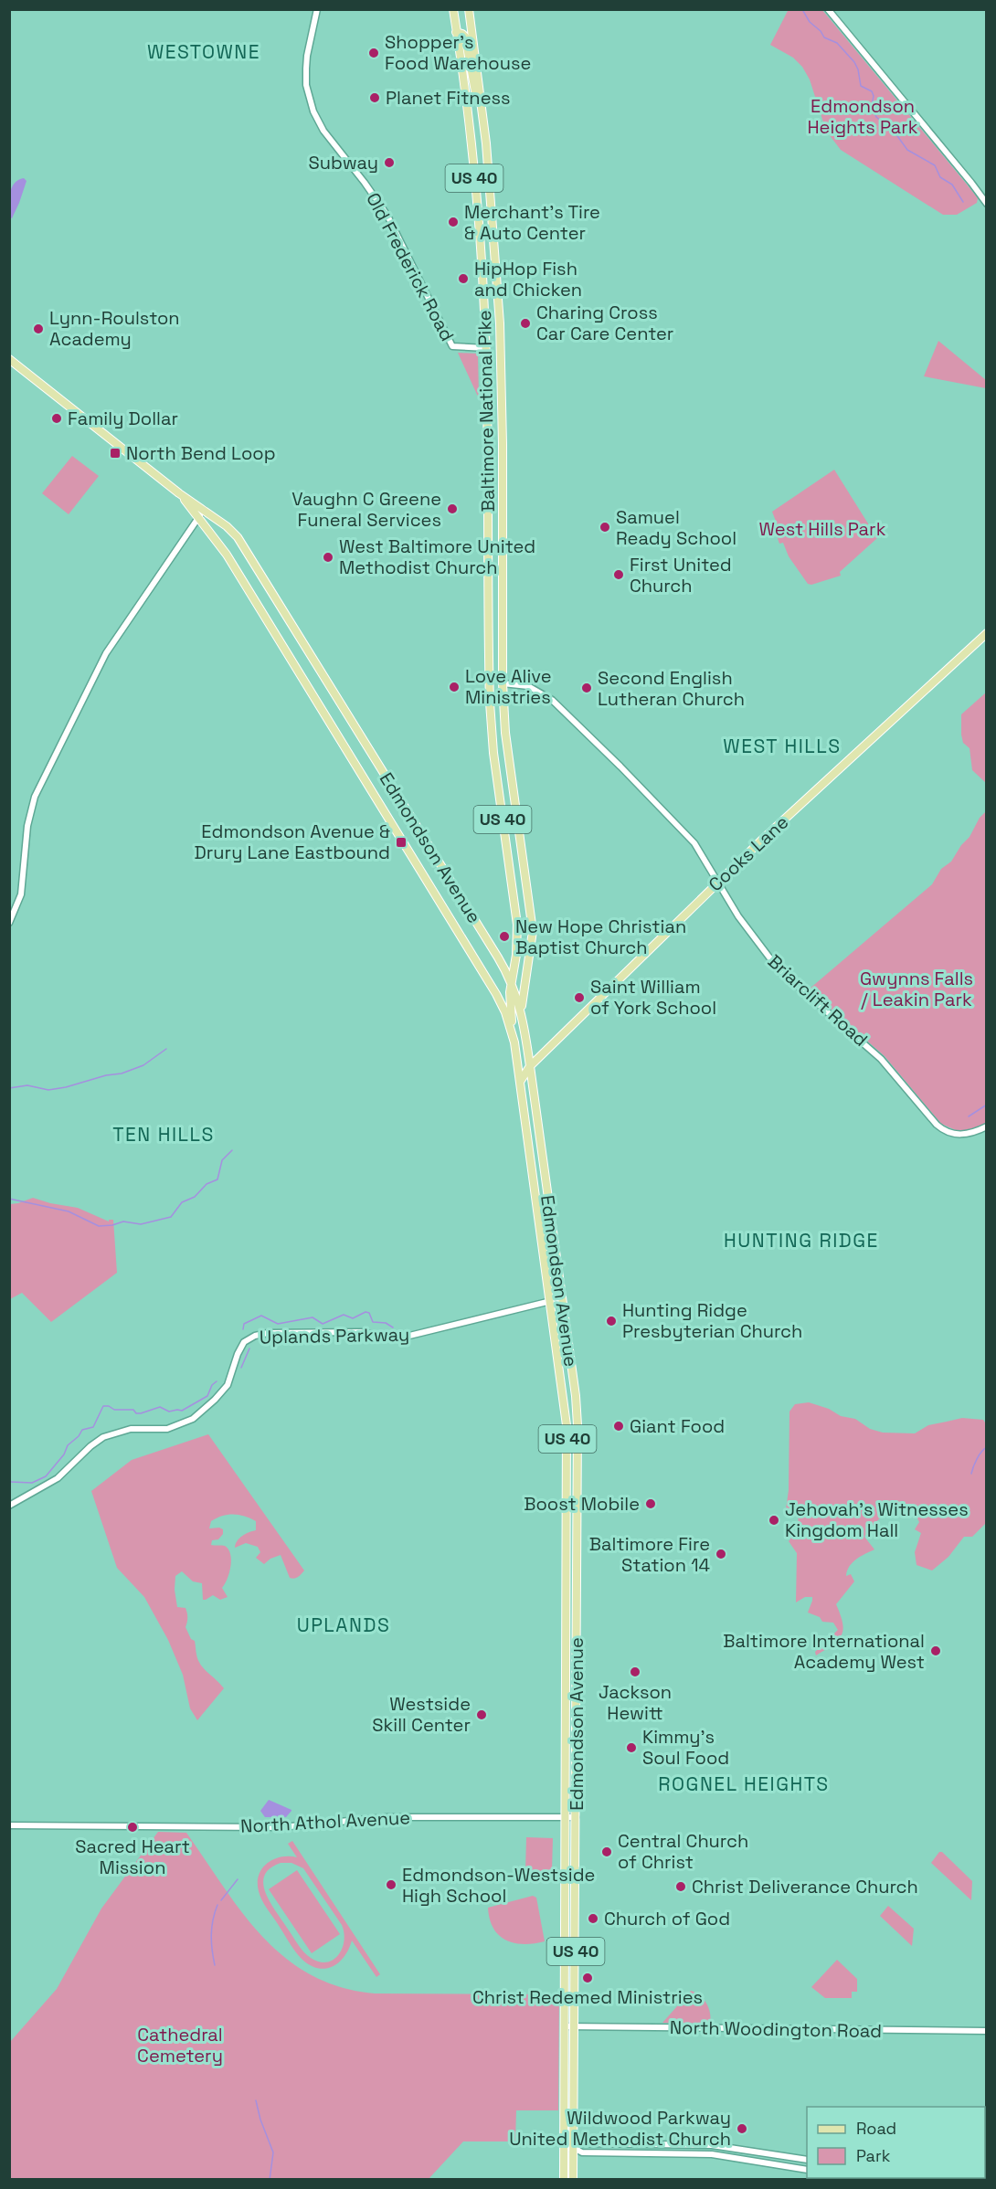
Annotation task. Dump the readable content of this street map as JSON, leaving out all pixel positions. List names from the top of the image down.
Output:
{
  "streets": {
    "main road": [
      "US 40",
      "Baltimore National Pike",
      "Edmondson Avenue",
      "Cooks Lane"
    ],
    "street": [
      "Old Frederick Road",
      "Briarclift Road",
      "Uplands Parkway",
      "North Athol Avenue",
      "North Woodington Road"
    ]
  },
  "crossings": [
    ["Old Frederick Road", "Baltimore National Pike"],
    ["Baltimore National Pike", "Edmondson Avenue"],
    ["Baltimore National Pike", "Briarclift Road"],
    ["Edmondson Avenue", "Cooks Lane"],
    ["Edmondson Avenue", "Uplands Parkway"],
    ["Edmondson Avenue", "North Athol Avenue"],
    ["Edmondson Avenue", "North Woodington Road"],
    ["Cooks Lane", "Briarclift Road"]
  ],
  "districts": [
    "WESTOWNE",
    "WEST HILLS",
    "TEN HILLS",
    "HUNTING RIDGE",
    "UPLANDS",
    "ROGNEL HEIGHTS"
  ],
  "parks": [
    "Edmondson Heights Park",
    "West Hills Park",
    "Gwynns Falls / Leakin Park",
    "Cathedral Cemetery"
  ],
  "places": {
    "other": [
      "Shopper's Food Warehouse",
      "Planet Fitness",
      "Subway",
      "Merchant's Tire & Auto Center",
      "HipHop Fish and Chicken",
      "Charing Cross Car Care Center",
      "Lynn-Roulston Academy",
      "Family Dollar",
      "Vaughn C Greene Funeral Services",
      "Samuel Ready School",
      "West Baltimore United Methodist Church",
      "First United Church",
      "Love Alive Ministries",
      "Second English Lutheran Church",
      "New Hope Christian Baptist Church",
      "Saint William of York School",
      "Hunting Ridge Presbyterian Church",
      "Giant Food",
      "Boost Mobile",
      "Jehovah's Witnesses Kingdom Hall",
      "Baltimore Fire Station 14",
      "Baltimore International Academy West",
      "Jackson Hewitt",
      "Westside Skill Center",
      "Kimmy's Soul Food",
      "Sacred Heart Mission",
      "Central Church of Christ",
      "Edmondson-Westside High School",
      "Christ Deliverance Church",
      "Church of God",
      "Christ Redemed Ministries",
      "Wildwood Parkway United Methodist Church"
    ],
    "transit": ["North Bend Loop", "Edmondson Avenue & Drury Lane Eastbound"]
  },
  "legend": ["Road", "Park"]
}
